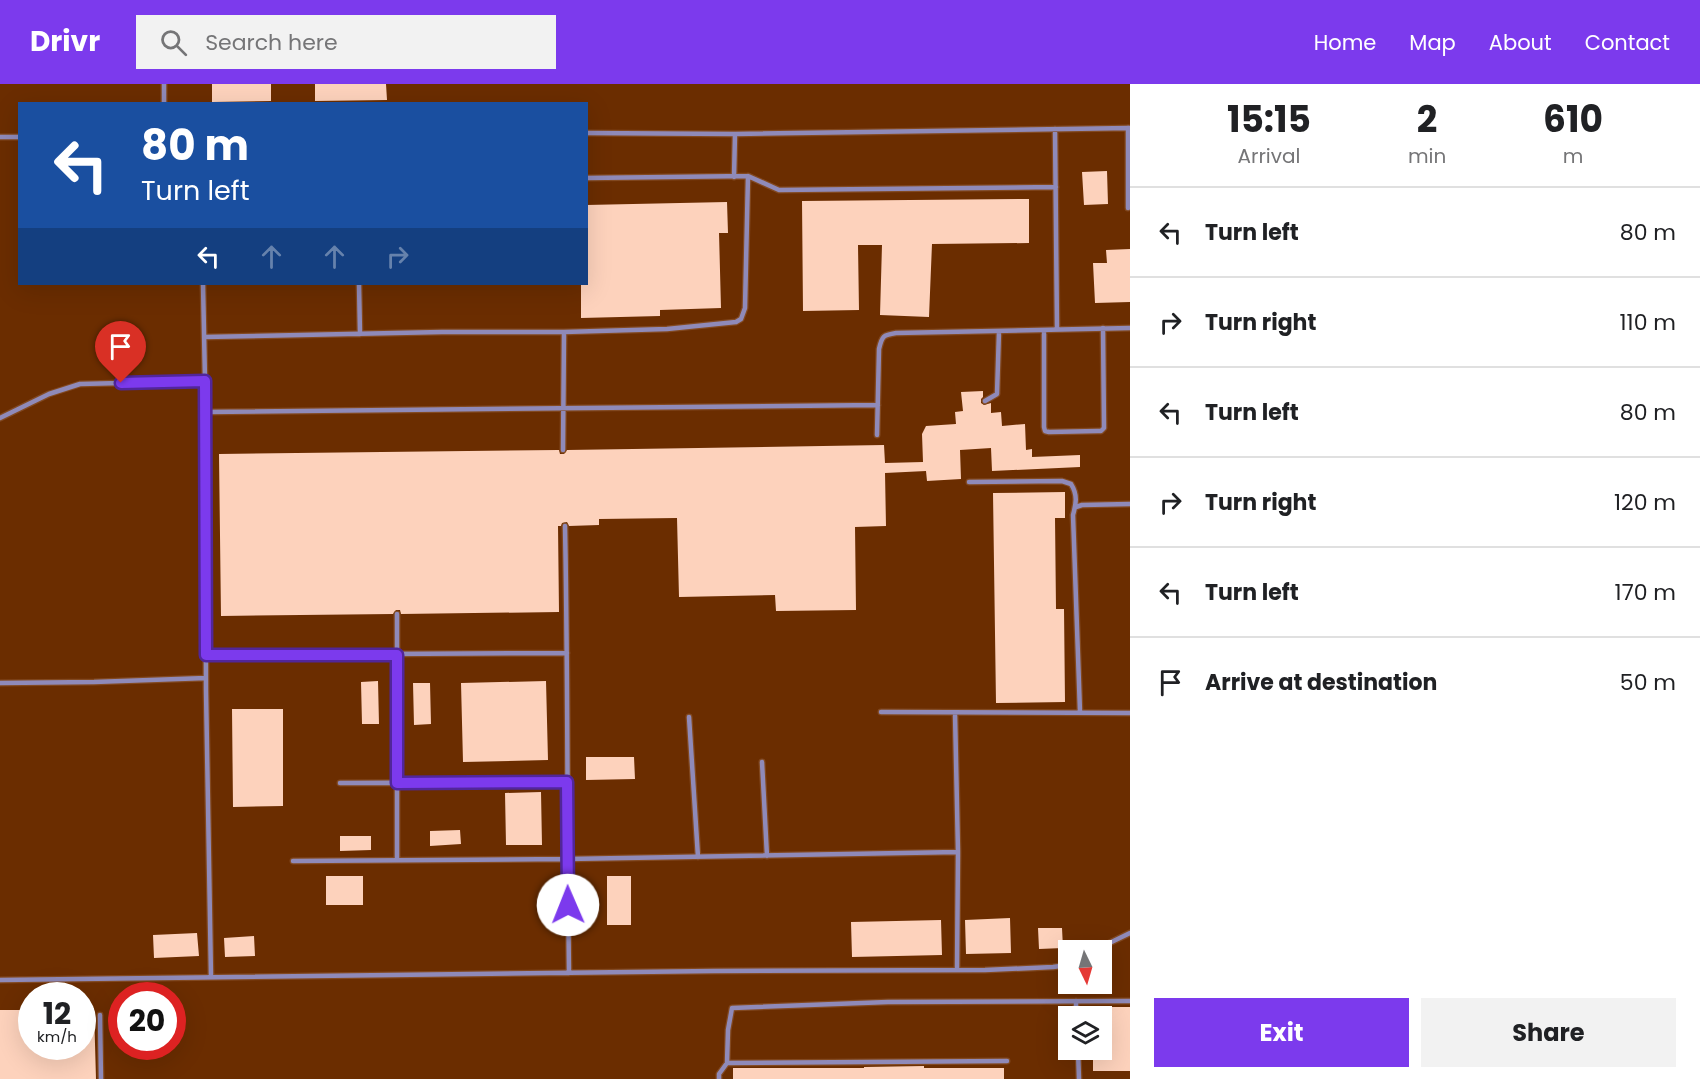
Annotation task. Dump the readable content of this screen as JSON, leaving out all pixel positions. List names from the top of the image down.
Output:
{
  "north": "bottom",
  "page": {
    "header": "Drivr",
    "search": "Search here",
    "nav": [
      "Home",
      "Map",
      "About",
      "Contact"
    ],
    "eta": [
      "15:15",
      "Arrival",
      "2",
      "min",
      "610",
      "m"
    ],
    "turn": ["80 m", "Turn left"],
    "list": [
      {
        "name": "Turn left",
        "value": "80 m"
      },
      {
        "name": "Turn right",
        "value": "110 m"
      },
      {
        "name": "Turn left",
        "value": "80 m"
      },
      {
        "name": "Turn right",
        "value": "120 m"
      },
      {
        "name": "Turn left",
        "value": "170 m"
      },
      {
        "name": "Arrive at destination",
        "value": "50 m"
      }
    ],
    "speed": "12 km/h",
    "limit": "20",
    "buttons": ["Exit", "Share"]
  }
}
